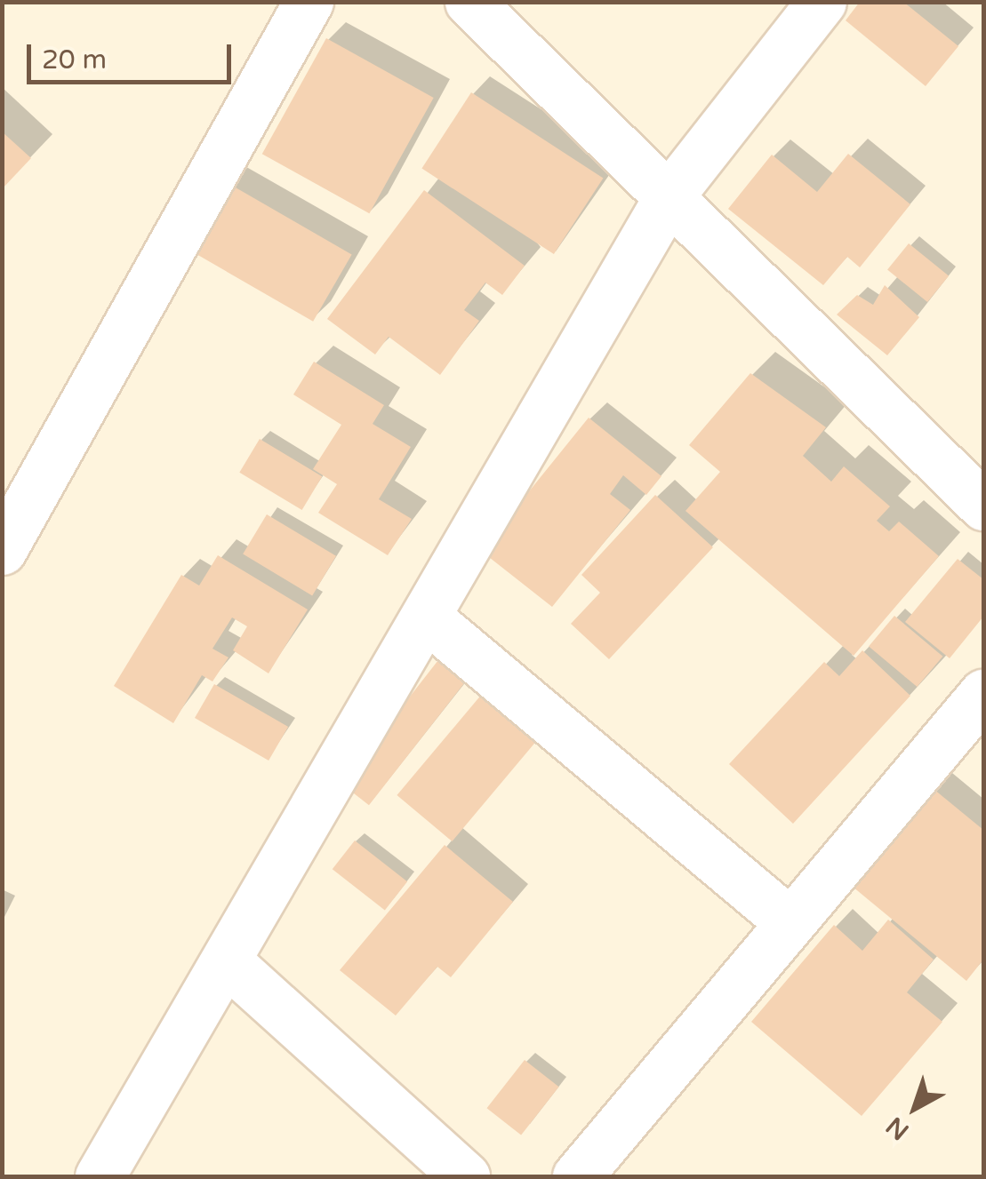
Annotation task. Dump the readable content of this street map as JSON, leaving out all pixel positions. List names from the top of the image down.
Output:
{
  "scale_bar": "20 m",
  "north": "bottom left"
}
